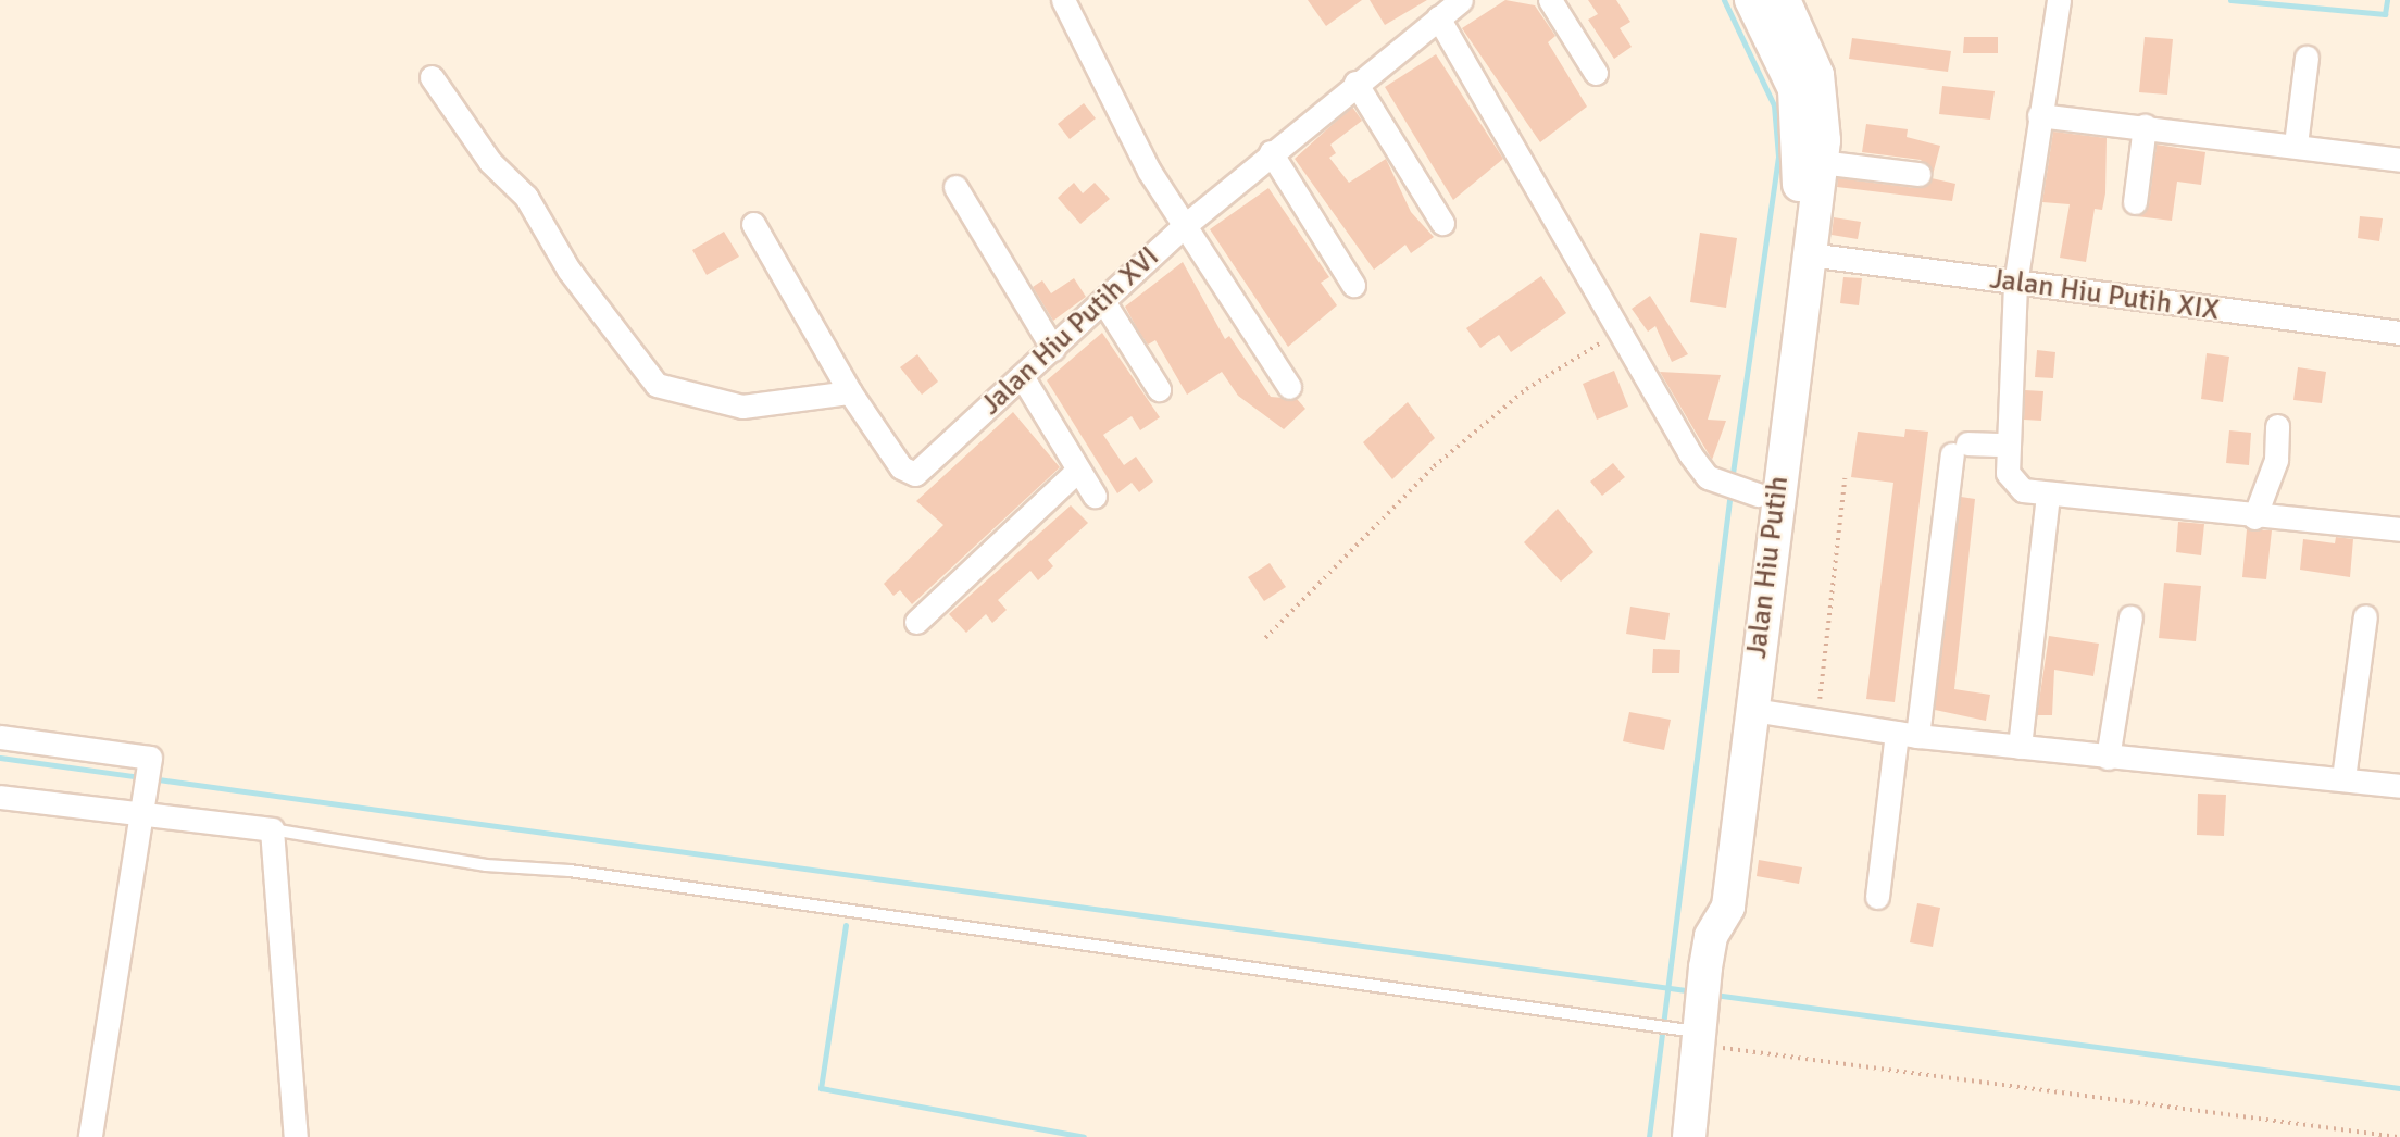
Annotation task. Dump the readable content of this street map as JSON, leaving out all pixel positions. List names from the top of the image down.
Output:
{
  "streets": {
    "street": ["Jalan Hiu Putih XIX", "Jalan Hiu Putih XVI", "Jalan Hiu Putih"]
  },
  "crossings": [
    ["Jalan Hiu Putih XIX", "Jalan Hiu Putih"]
  ]
}
